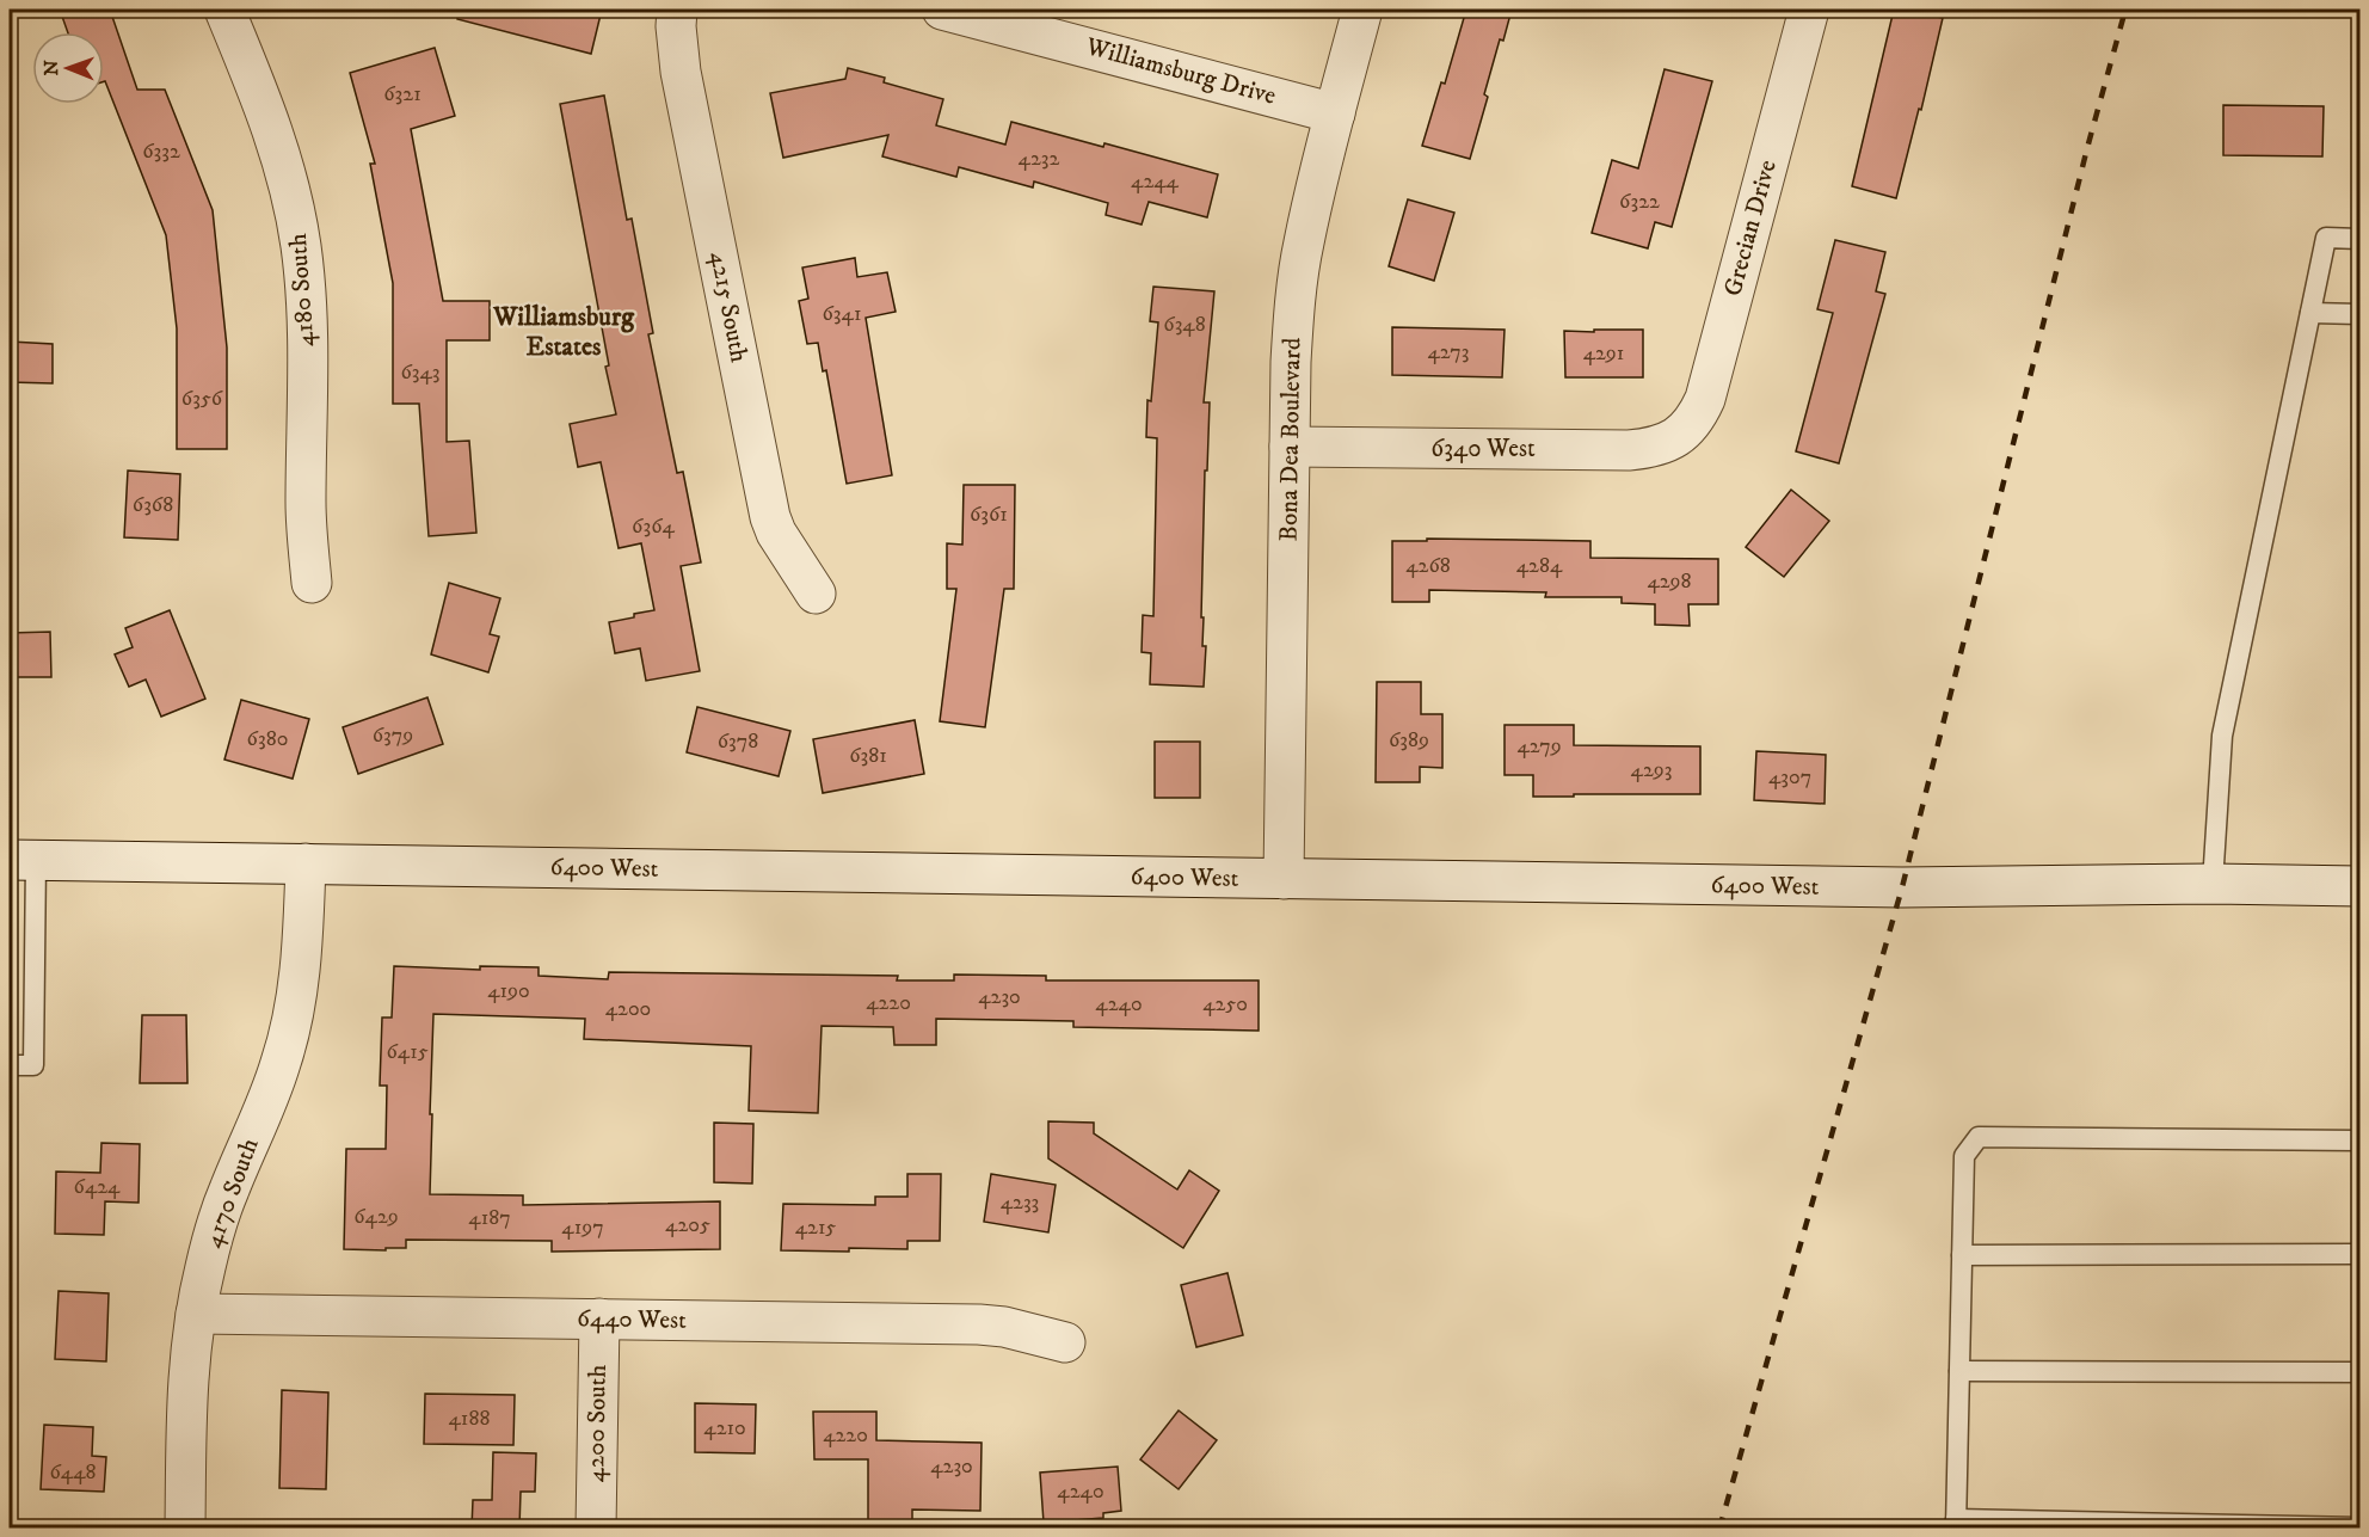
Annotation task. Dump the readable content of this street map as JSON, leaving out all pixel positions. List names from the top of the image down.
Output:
{
  "streets": {
    "street": [
      "Williamsburg Drive",
      "Grecian Drive",
      "4180 South",
      "4215 South",
      "Bona Dea Boulevard",
      "6340 West",
      "6400 West",
      "4170 South",
      "6440 West",
      "4200 South"
    ]
  },
  "crossings": [
    ["Williamsburg Drive", "Bona Dea Boulevard"],
    ["Grecian Drive", "6340 West"],
    ["Bona Dea Boulevard", "6340 West"],
    ["Bona Dea Boulevard", "6400 West"],
    ["6400 West", "4170 South"],
    ["4170 South", "6440 West"],
    ["6440 West", "4200 South"]
  ],
  "districts": ["Williamsburg Estates"],
  "house_numbers": [
    "6321",
    "6332",
    "4232",
    "4244",
    "6322",
    "6341",
    "6348",
    "4273",
    "4291",
    "6343",
    "6356",
    "6368",
    "6361",
    "6364",
    "4268",
    "4284",
    "4298",
    "6379",
    "6380",
    "6389",
    "6378",
    "4279",
    "6381",
    "4293",
    "4307",
    "4190",
    "4230",
    "4220",
    "4240",
    "4250",
    "4200",
    "6415",
    "6424",
    "4233",
    "6429",
    "4187",
    "4205",
    "4197",
    "4215",
    "4188",
    "4210",
    "4220",
    "4230",
    "6448",
    "4240"
  ],
  "north": "left"
}
